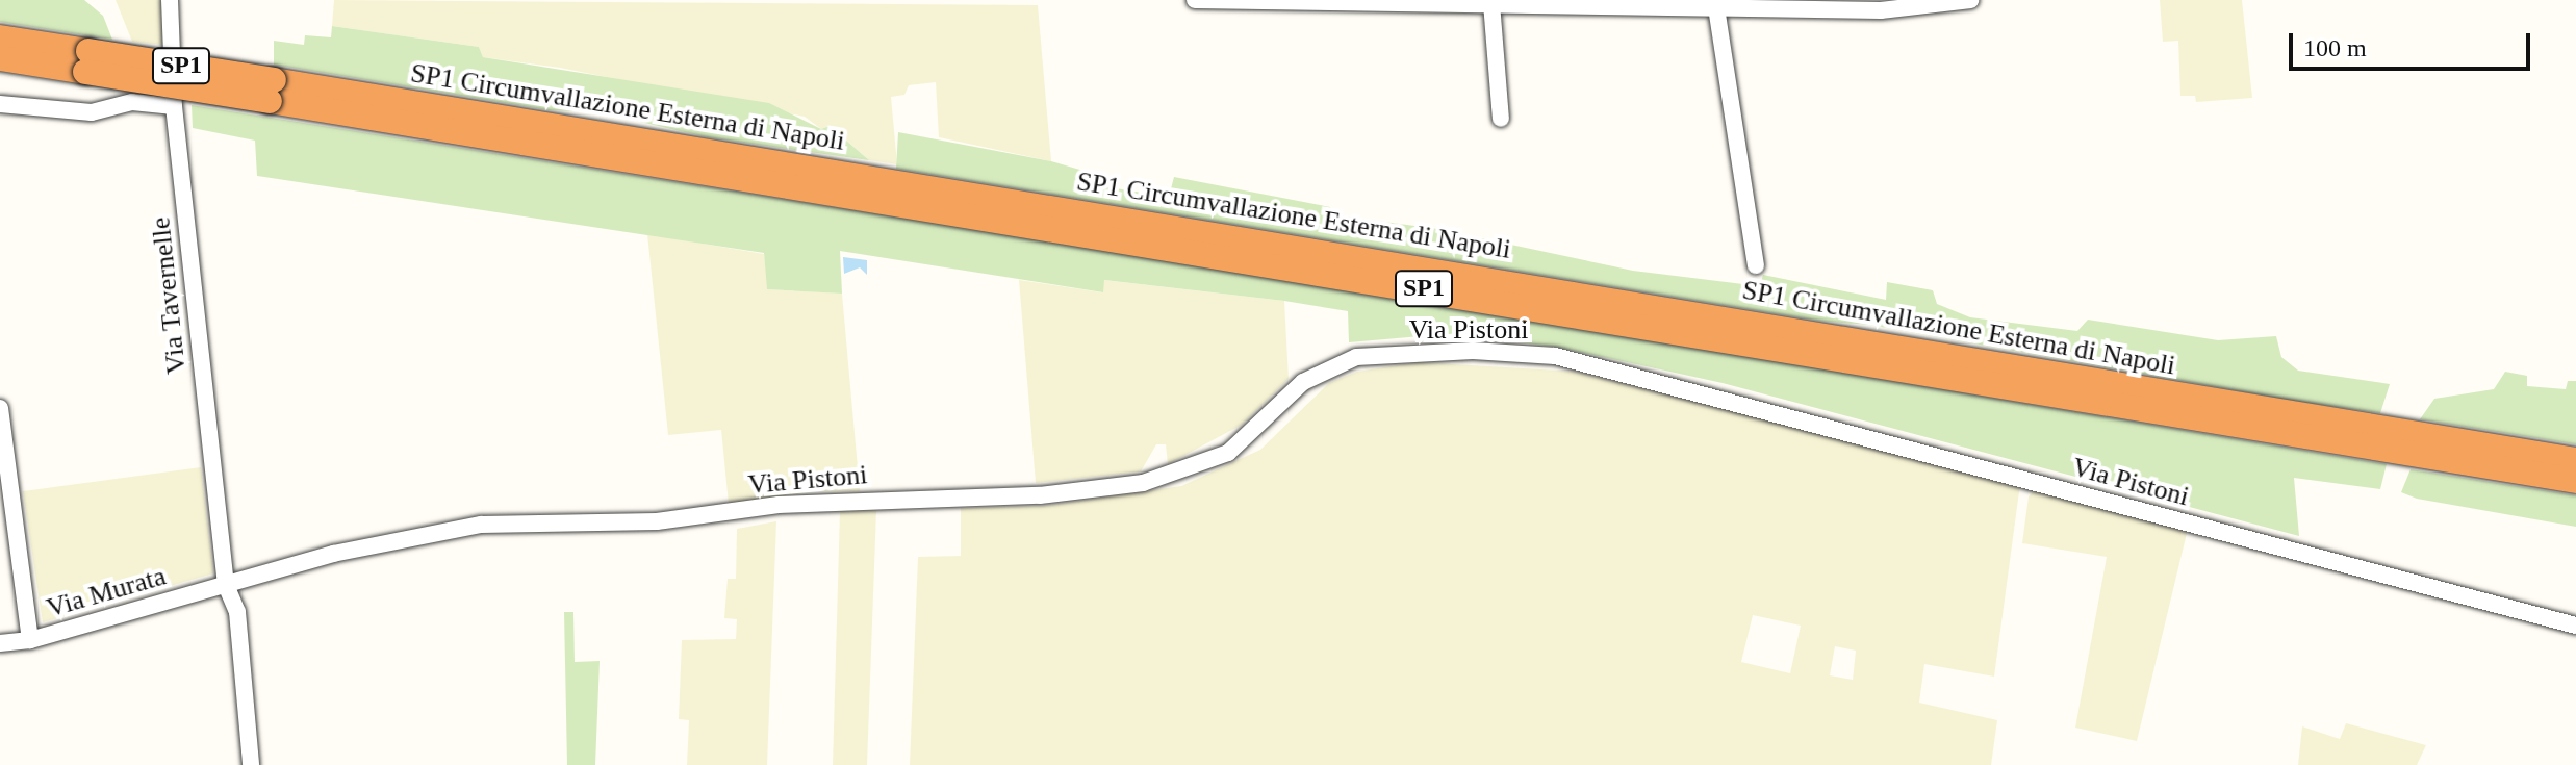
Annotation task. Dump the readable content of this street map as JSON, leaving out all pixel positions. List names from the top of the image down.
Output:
{
  "streets": {
    "highway": ["SP1", "SP1 Circumvallazione Esterna di Napoli"],
    "street": ["Via Tavernelle", "Via Pistoni", "Via Murata"]
  },
  "crossings": [
    ["Via Tavernelle", "Via Pistoni"],
    ["Via Tavernelle", "Via Murata"],
    ["Via Pistoni", "Via Murata"]
  ],
  "scale_bar": "100 m"
}
